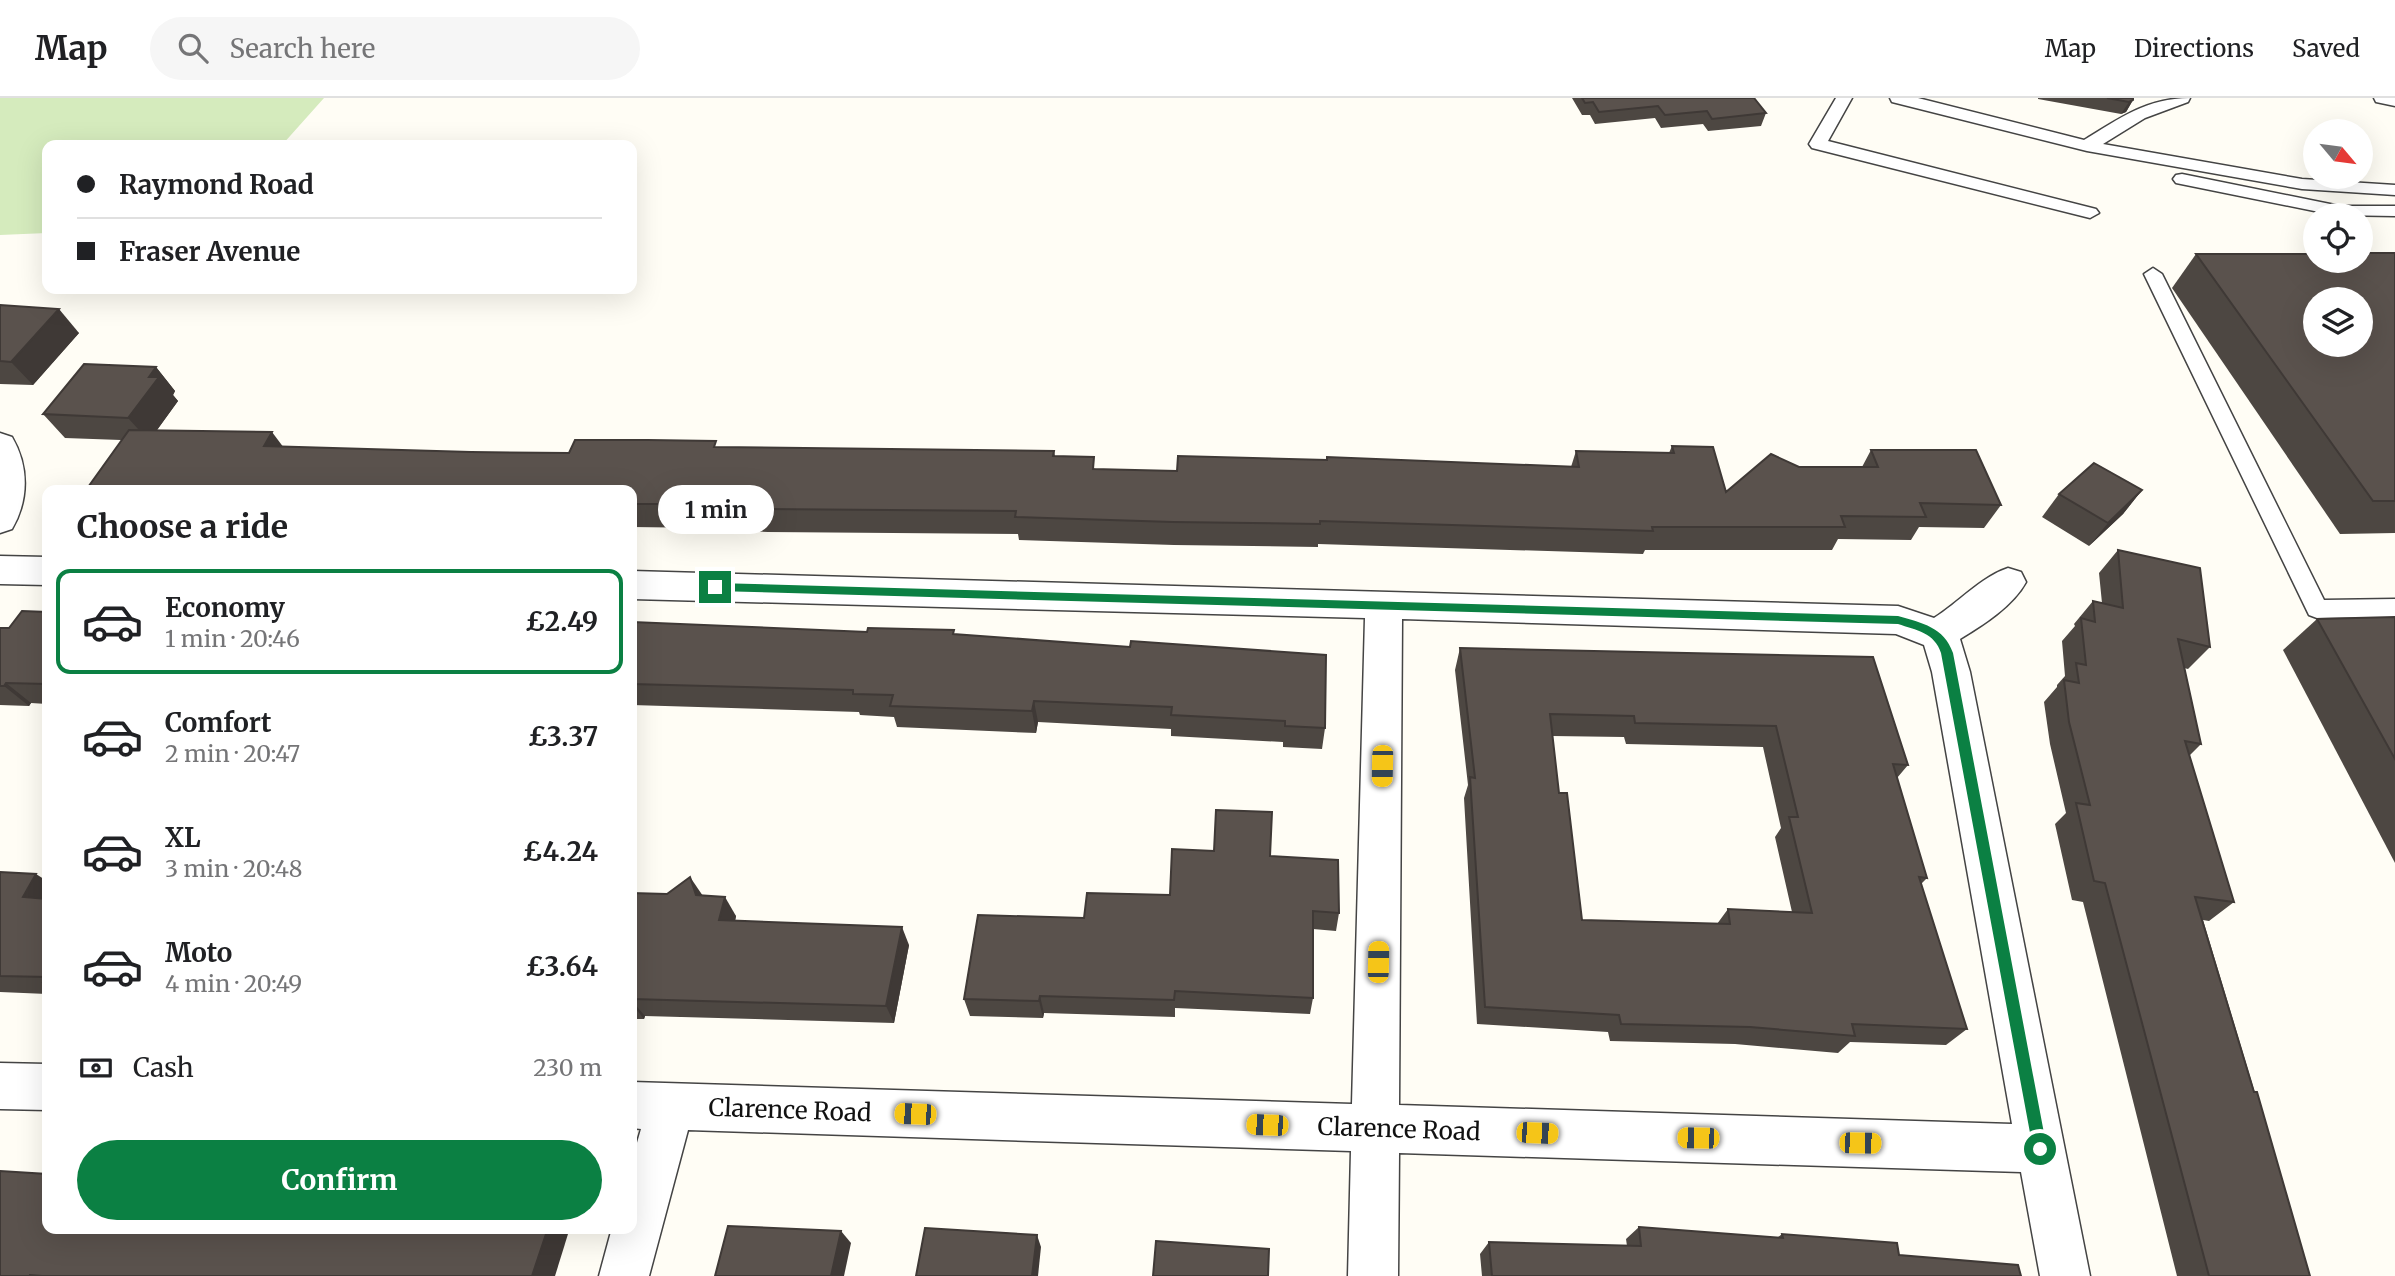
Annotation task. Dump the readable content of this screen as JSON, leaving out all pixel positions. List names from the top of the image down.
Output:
{
  "streets": {
    "street": ["Clarence Road"]
  },
  "north": "bottom right",
  "page": {
    "header": "Map",
    "search": "Search here",
    "nav": ["Map", "Directions", "Saved"],
    "banner": ["Raymond Road", "Fraser Avenue"],
    "bubble": "1 min",
    "heading": "Choose a ride",
    "list": [
      {
        "name": "Economy",
        "note": "1 min · 20:46",
        "value": "£2.49"
      },
      {
        "name": "Comfort",
        "note": "2 min · 20:47",
        "value": "£3.37"
      },
      {
        "name": "XL",
        "note": "3 min · 20:48",
        "value": "£4.24"
      },
      {
        "name": "Moto",
        "note": "4 min · 20:49",
        "value": "£3.64"
      }
    ],
    "pay": ["Cash", "230 m"],
    "buttons": "Confirm"
  }
}
